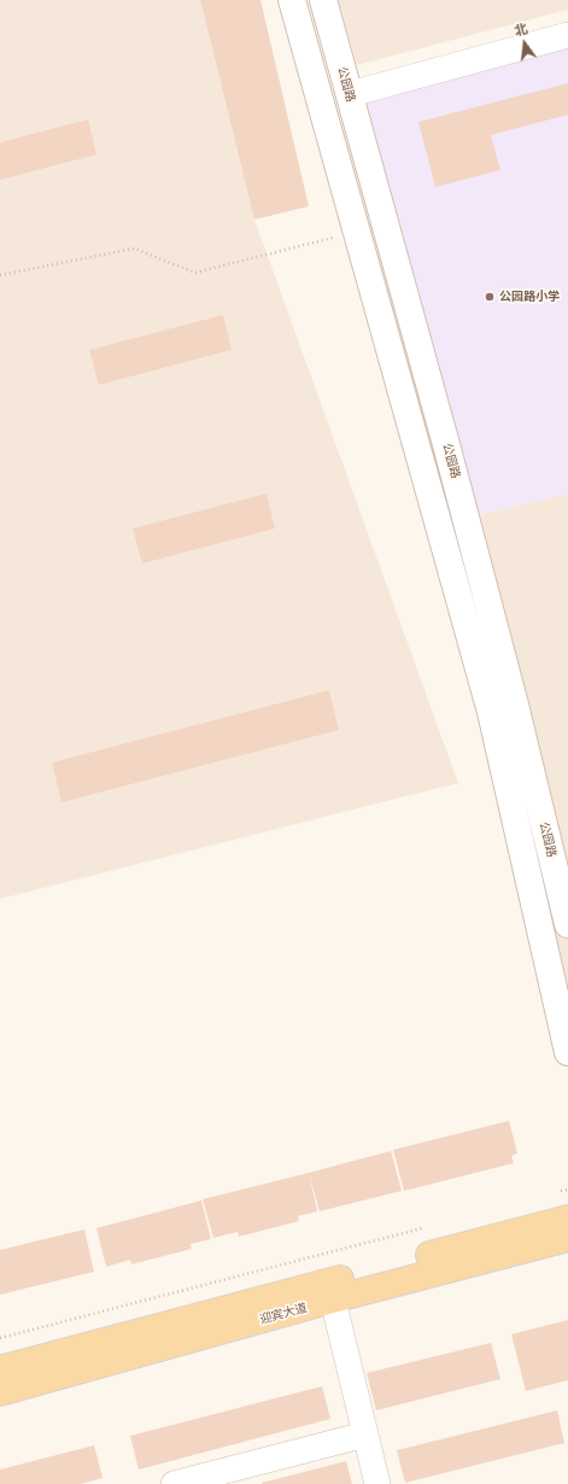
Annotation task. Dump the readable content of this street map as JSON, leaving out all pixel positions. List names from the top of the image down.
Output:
{
  "streets": {
    "main road": ["迎宾大道"],
    "street": ["公园路"]
  },
  "places": ["公园路小学"],
  "north": "top"
}
